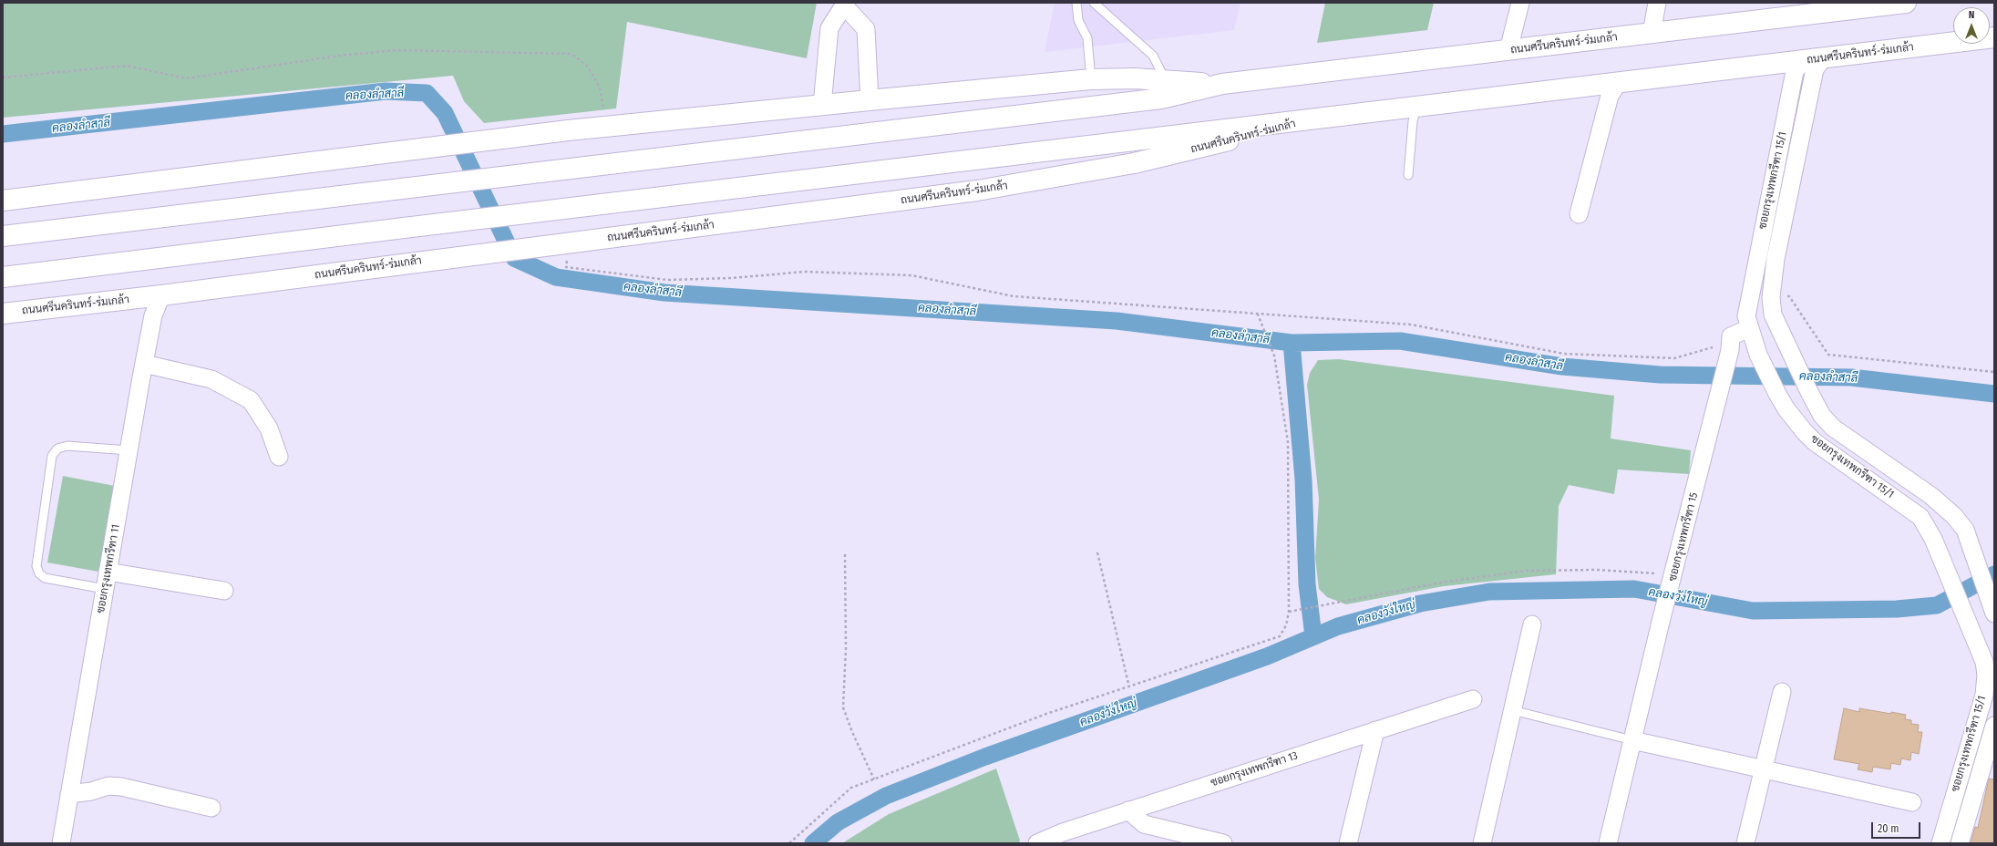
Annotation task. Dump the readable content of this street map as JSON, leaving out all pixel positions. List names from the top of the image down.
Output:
{
  "streets": {
    "main road": ["ถนนศรีนครินทร์-ร่มเกล้า"],
    "street": [
      "ซอยกรุงเทพกรีฑา 15/1",
      "ซอยกรุงเทพกรีฑา 15",
      "ซอยกรุงเทพกรีฑา 11",
      "ซอยกรุงเทพกรีฑา 13"
    ]
  },
  "crossings": [
    ["ถนนศรีนครินทร์-ร่มเกล้า", "ซอยกรุงเทพกรีฑา 15/1"],
    ["ถนนศรีนครินทร์-ร่มเกล้า", "ซอยกรุงเทพกรีฑา 11"]
  ],
  "water": ["คลองลำสาลี", "คลองวังใหญ่"],
  "scale_bar": "20 m",
  "north": "top"
}
